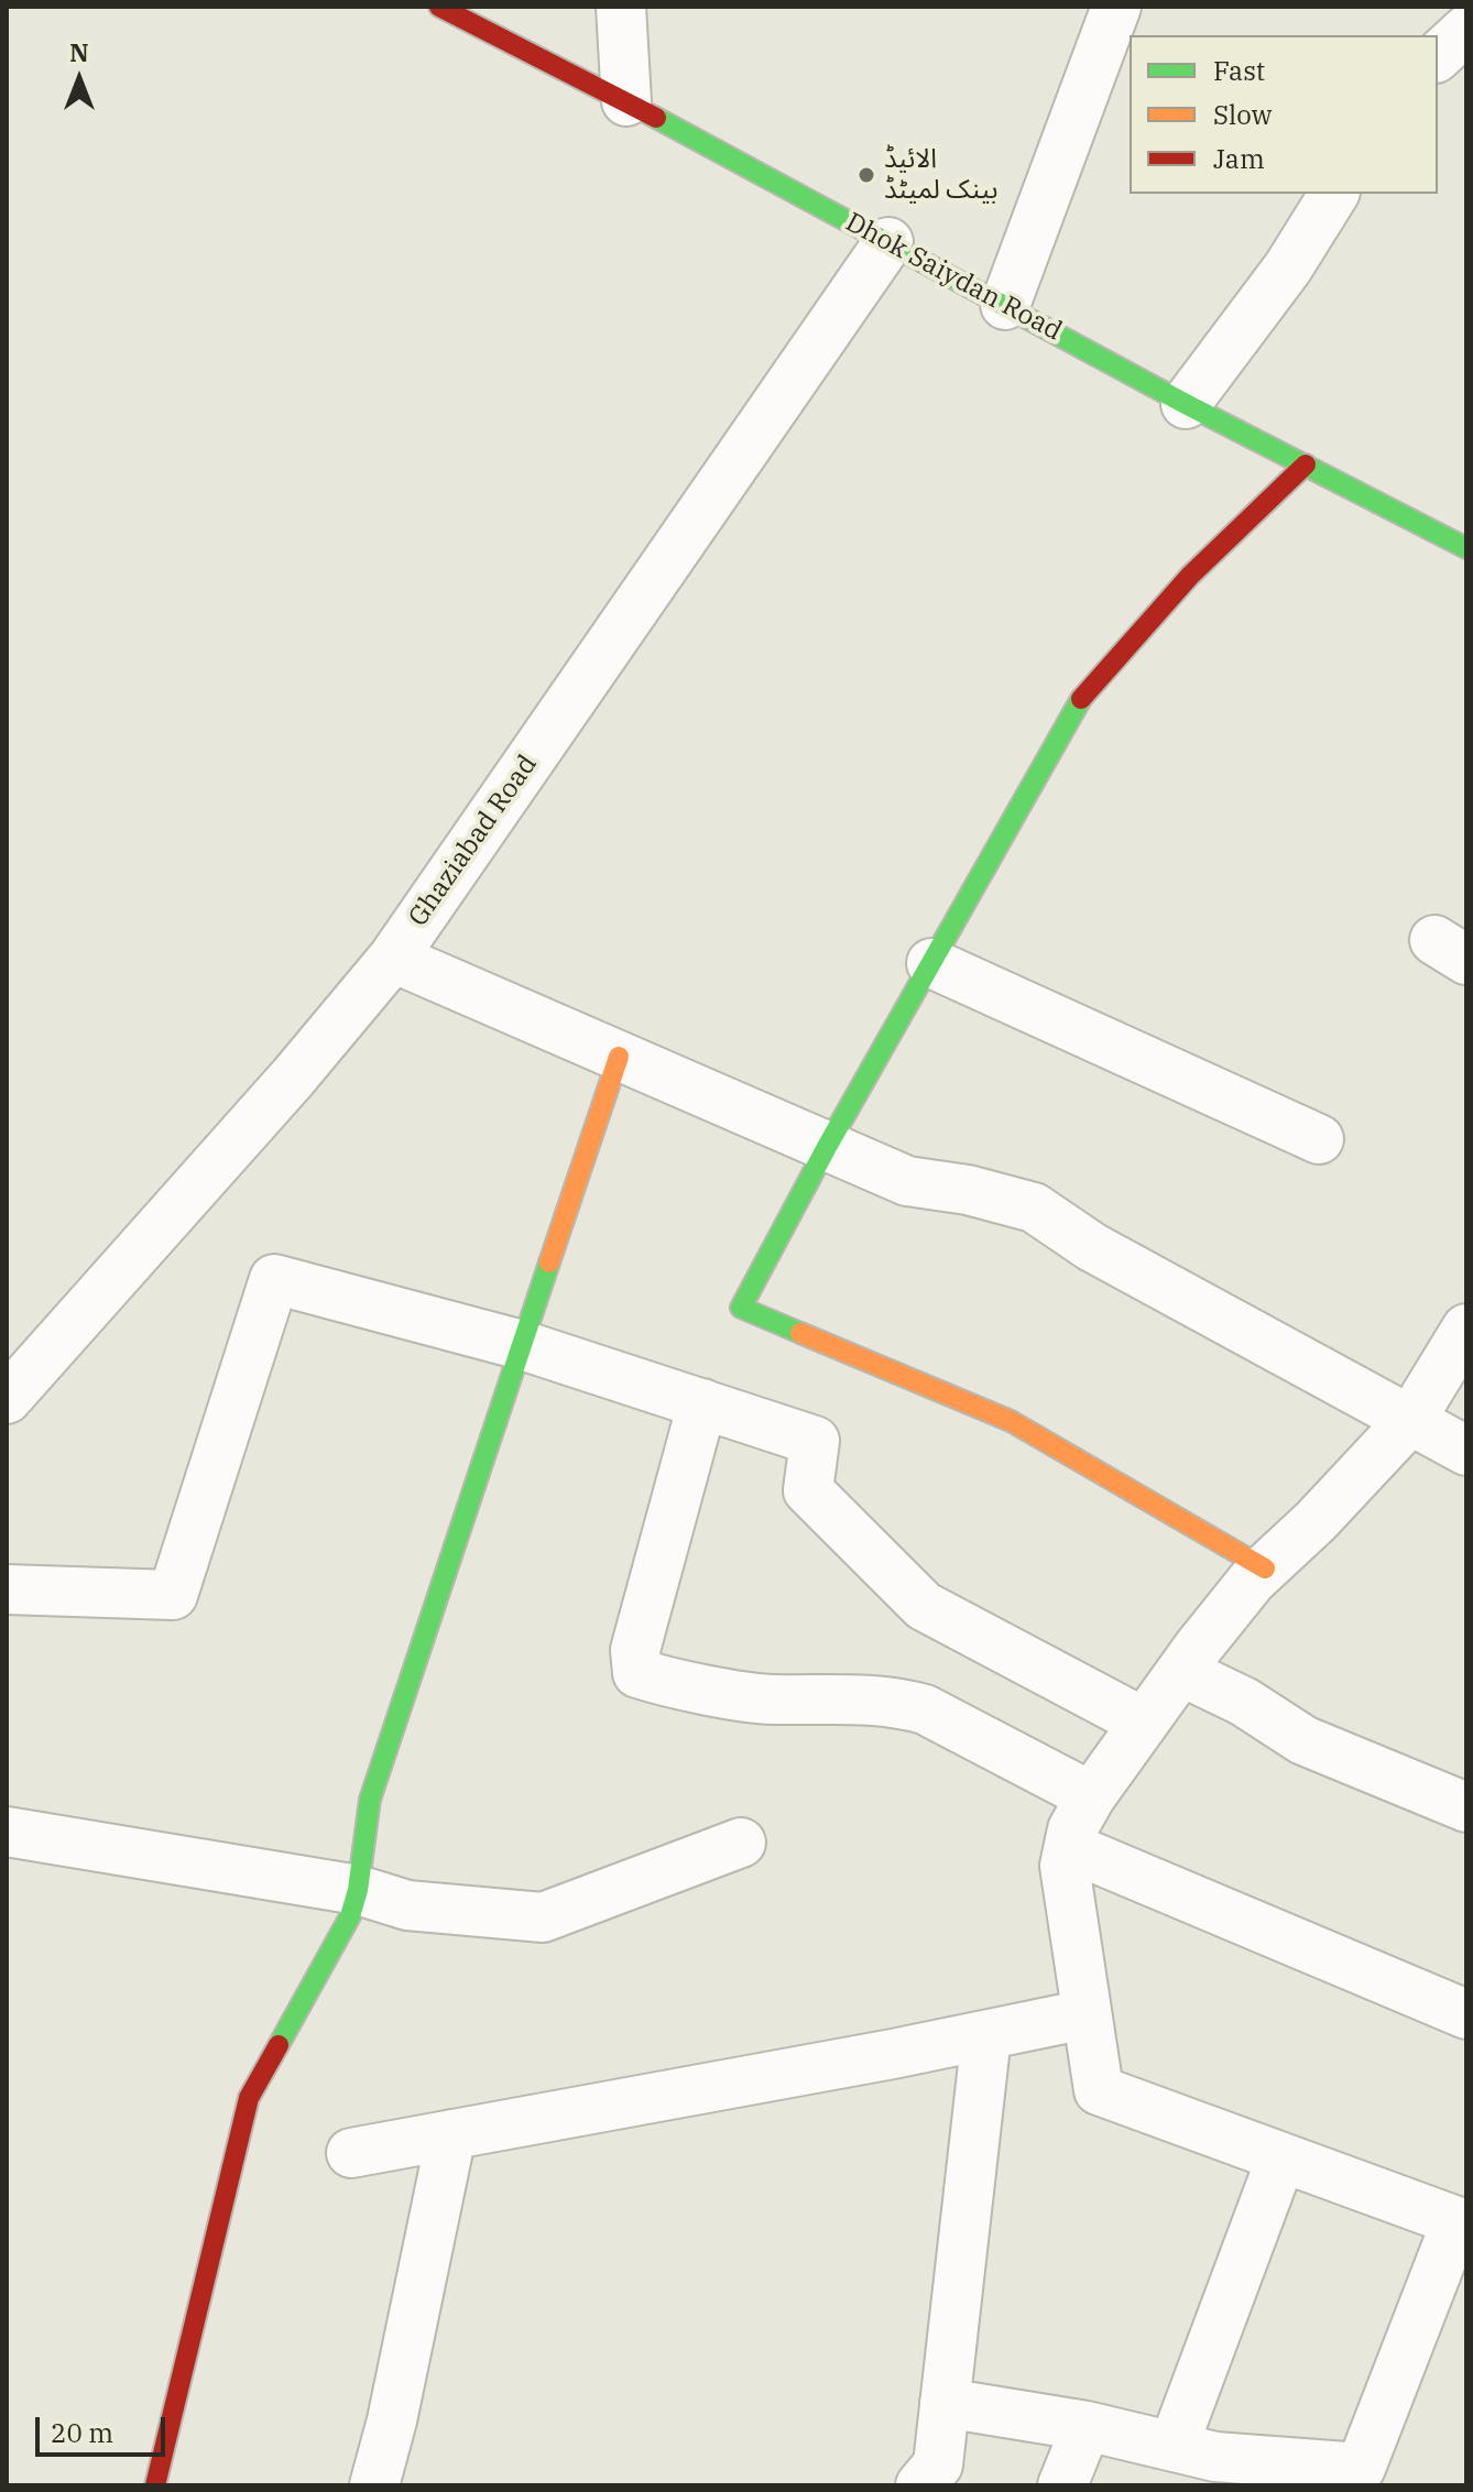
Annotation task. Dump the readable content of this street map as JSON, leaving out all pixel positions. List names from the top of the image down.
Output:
{
  "streets": {
    "street": ["Dhok Saiydan Road", "Ghaziabad Road"]
  },
  "crossings": [
    ["Dhok Saiydan Road", "Ghaziabad Road"]
  ],
  "places": ["الائیڈ بینک لمیٹڈ"],
  "legend": ["Fast", "Slow", "Jam"],
  "scale_bar": "20 m",
  "north": "top"
}
